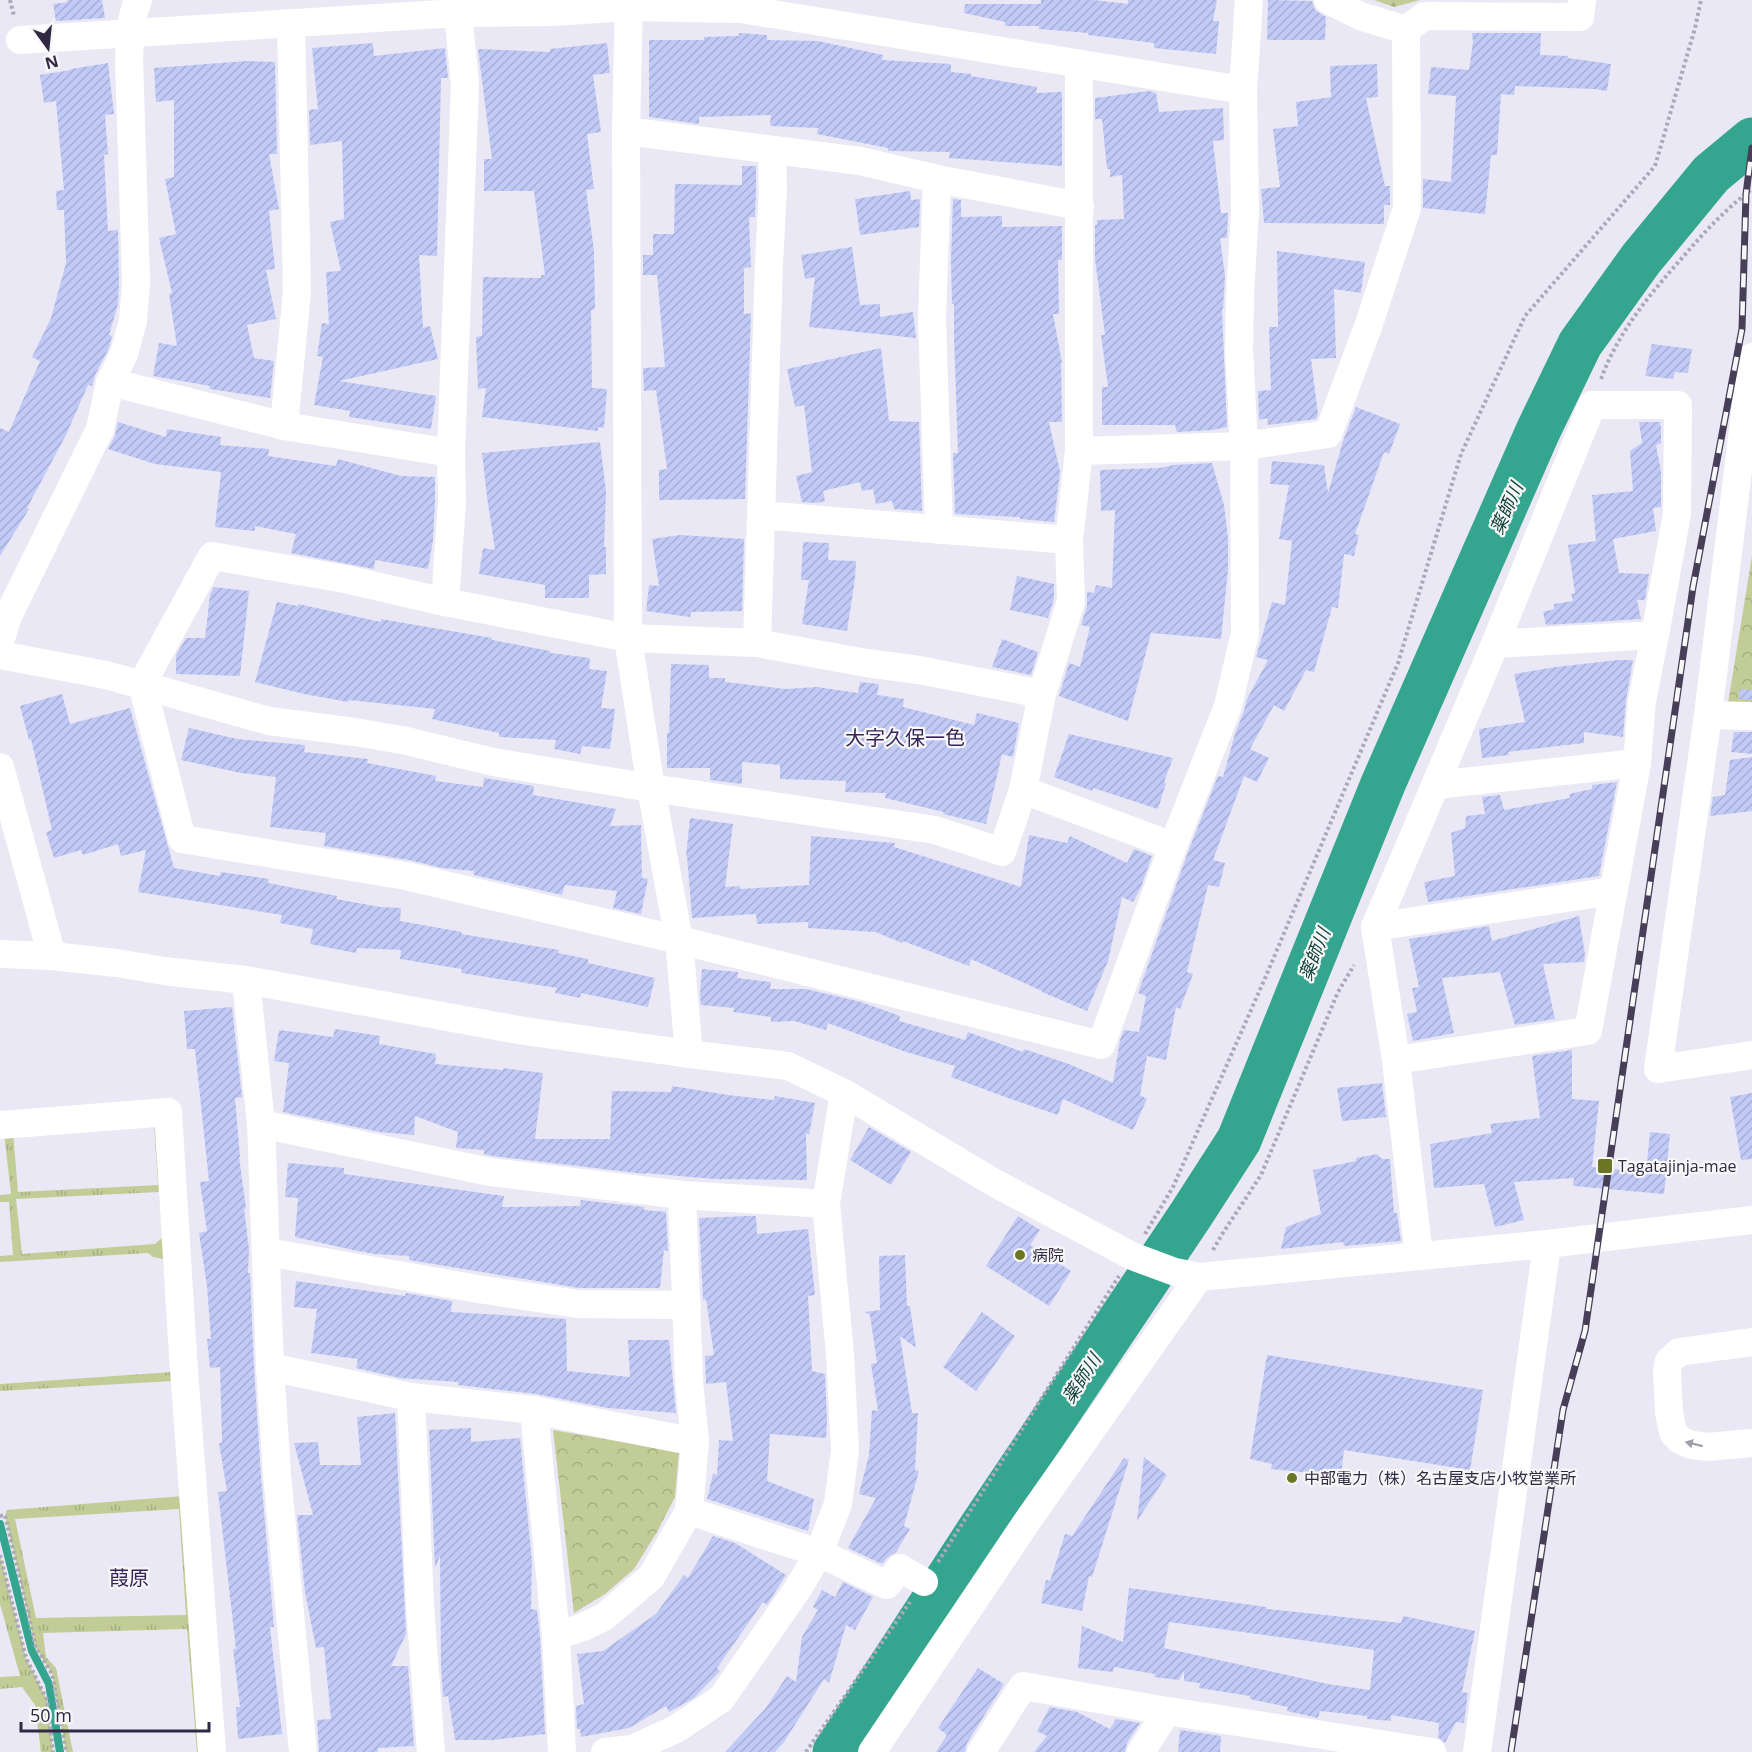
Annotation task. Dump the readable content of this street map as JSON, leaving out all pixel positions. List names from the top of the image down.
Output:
{
  "districts": ["大字久保一色", "葭原"],
  "water": ["薬師川"],
  "places": {
    "transit": ["Tagatajinja-mae"],
    "other": ["病院", "中部電力（株）名古屋支店小牧営業所"]
  },
  "scale_bar": "50 m",
  "north": "bottom"
}
